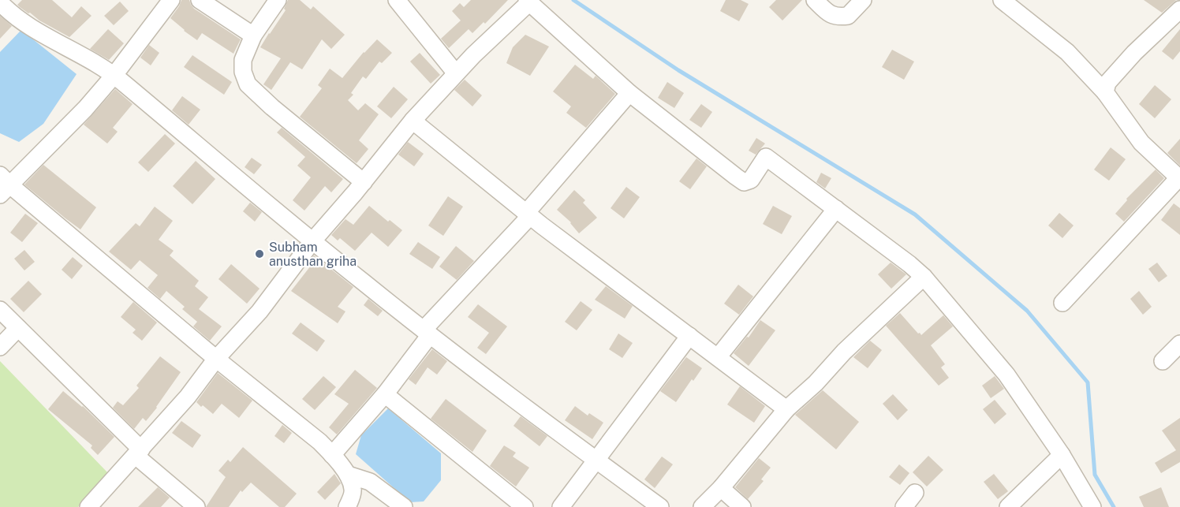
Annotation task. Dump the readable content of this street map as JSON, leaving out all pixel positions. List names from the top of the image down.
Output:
{
  "places": ["Subham anusthan griha"]
}
